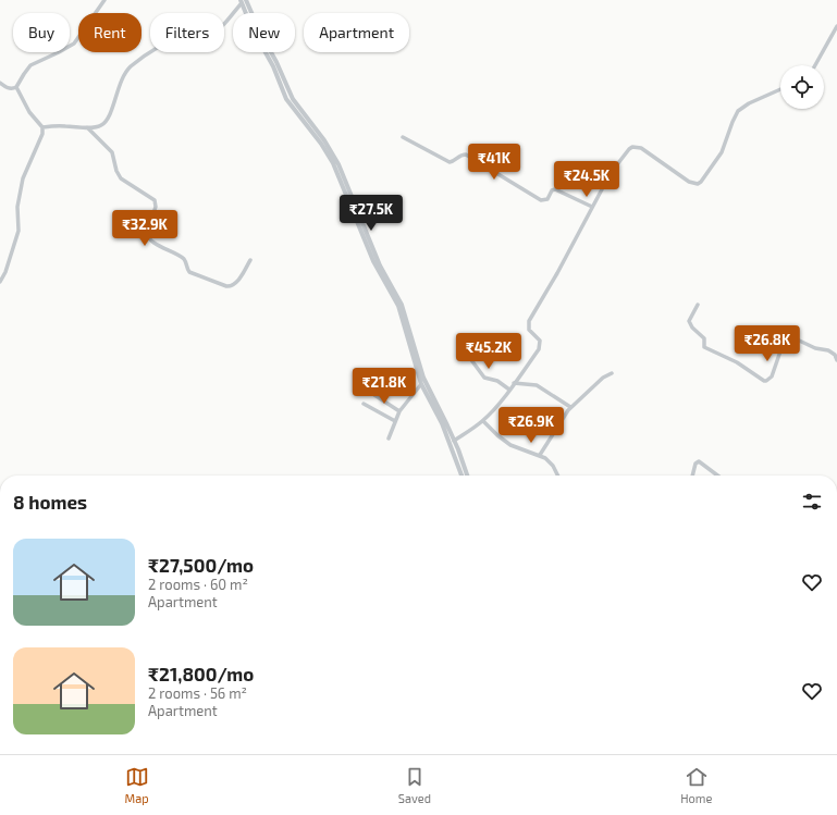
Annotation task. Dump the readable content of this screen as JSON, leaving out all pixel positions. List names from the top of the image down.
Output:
{
  "page": {
    "chip": [
      "Buy",
      "Rent",
      "Filters",
      "New",
      "Apartment"
    ],
    "price": [
      "₹41K",
      "₹24.5K",
      "₹27.5K",
      "₹32.9K",
      "₹26.8K",
      "₹45.2K",
      "₹21.8K",
      "₹26.9K"
    ],
    "heading": "8 homes",
    "list": [
      {
        "name": "₹27,500/mo",
        "note": "2 rooms · 60 m² · Apartment"
      },
      {
        "name": "₹21,800/mo",
        "note": "2 rooms · 56 m² · Apartment"
      }
    ],
    "tabs": ["Map", "Saved", "Home"]
  }
}
